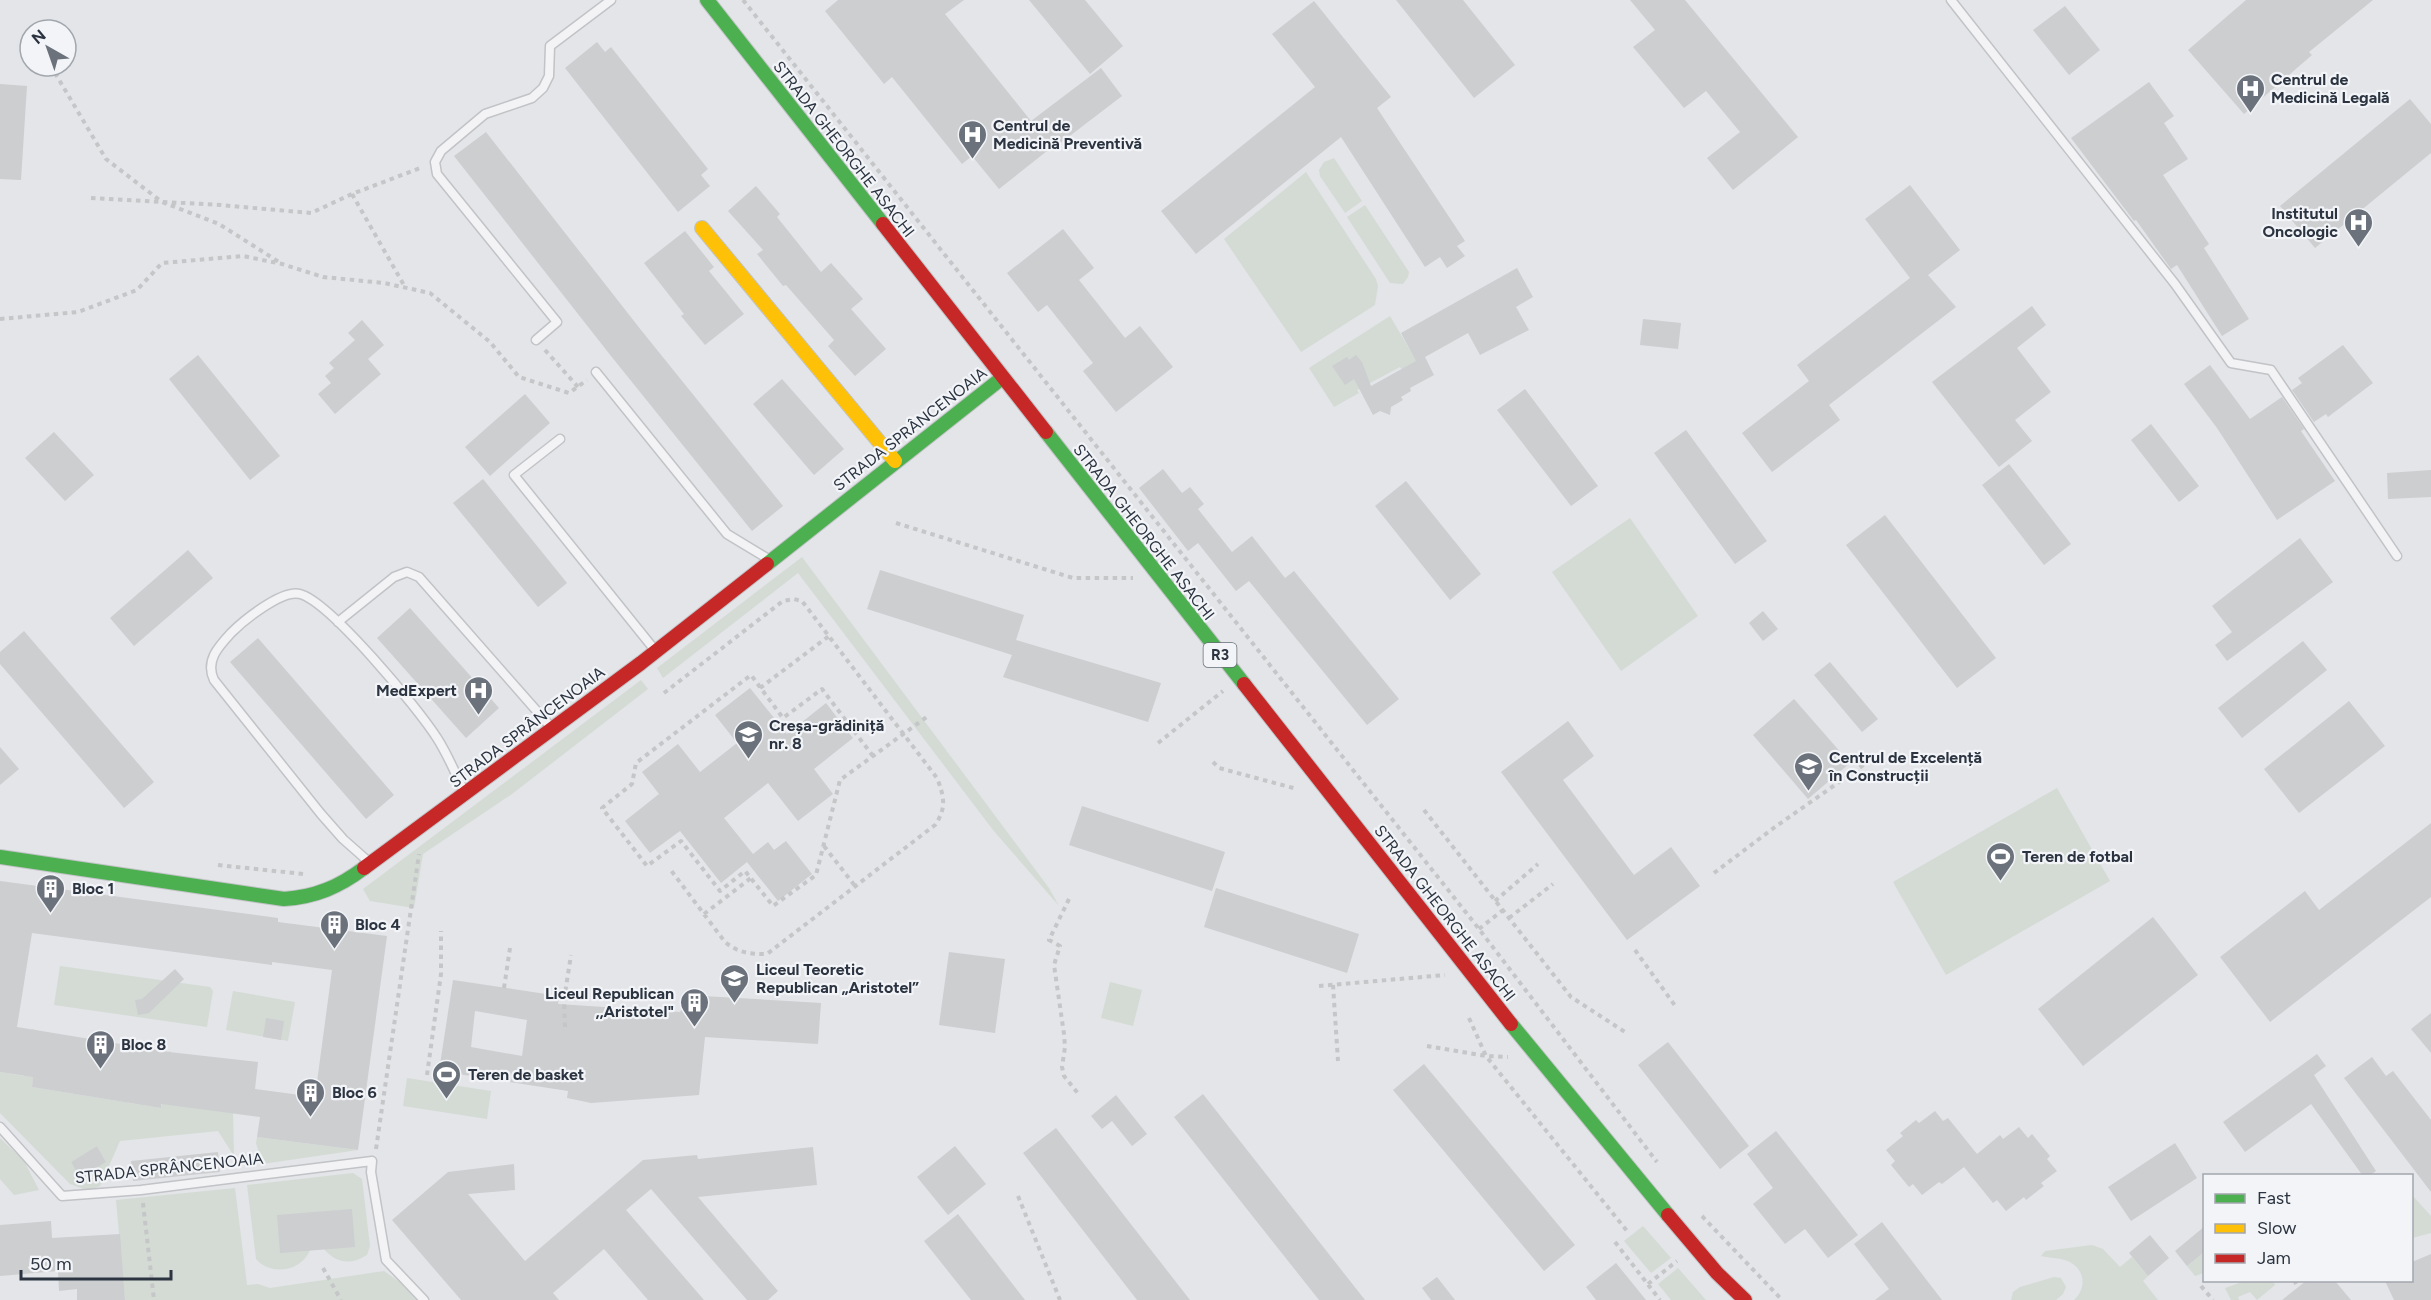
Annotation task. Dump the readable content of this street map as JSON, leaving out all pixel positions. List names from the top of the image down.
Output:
{
  "streets": {
    "main road": ["STRADA GHEORGHE ASACHI", "STRADA SPRÂNCENOAIA", "R3"]
  },
  "crossings": [
    ["STRADA GHEORGHE ASACHI", "STRADA SPRÂNCENOAIA"]
  ],
  "places": {
    "hospital": [
      "Centrul de Medicină Legală",
      "Centrul de Medicină Preventivă",
      "Institutul Oncologic",
      "MedExpert"
    ],
    "school or university": ["Creșa-grădiniță nr. 8", "Centrul de Excelență în Construcții", "Liceul Teoretic Republican „Aristotel”"],
    "sports": ["Teren de fotbal", "Teren de basket"],
    "building": [
      "Bloc 1",
      "Bloc 4",
      "Liceul Republican ,,Aristotel\"",
      "Bloc 8",
      "Bloc 6"
    ]
  },
  "legend": ["Fast", "Slow", "Jam"],
  "scale_bar": "50 m",
  "north": "top left"
}
